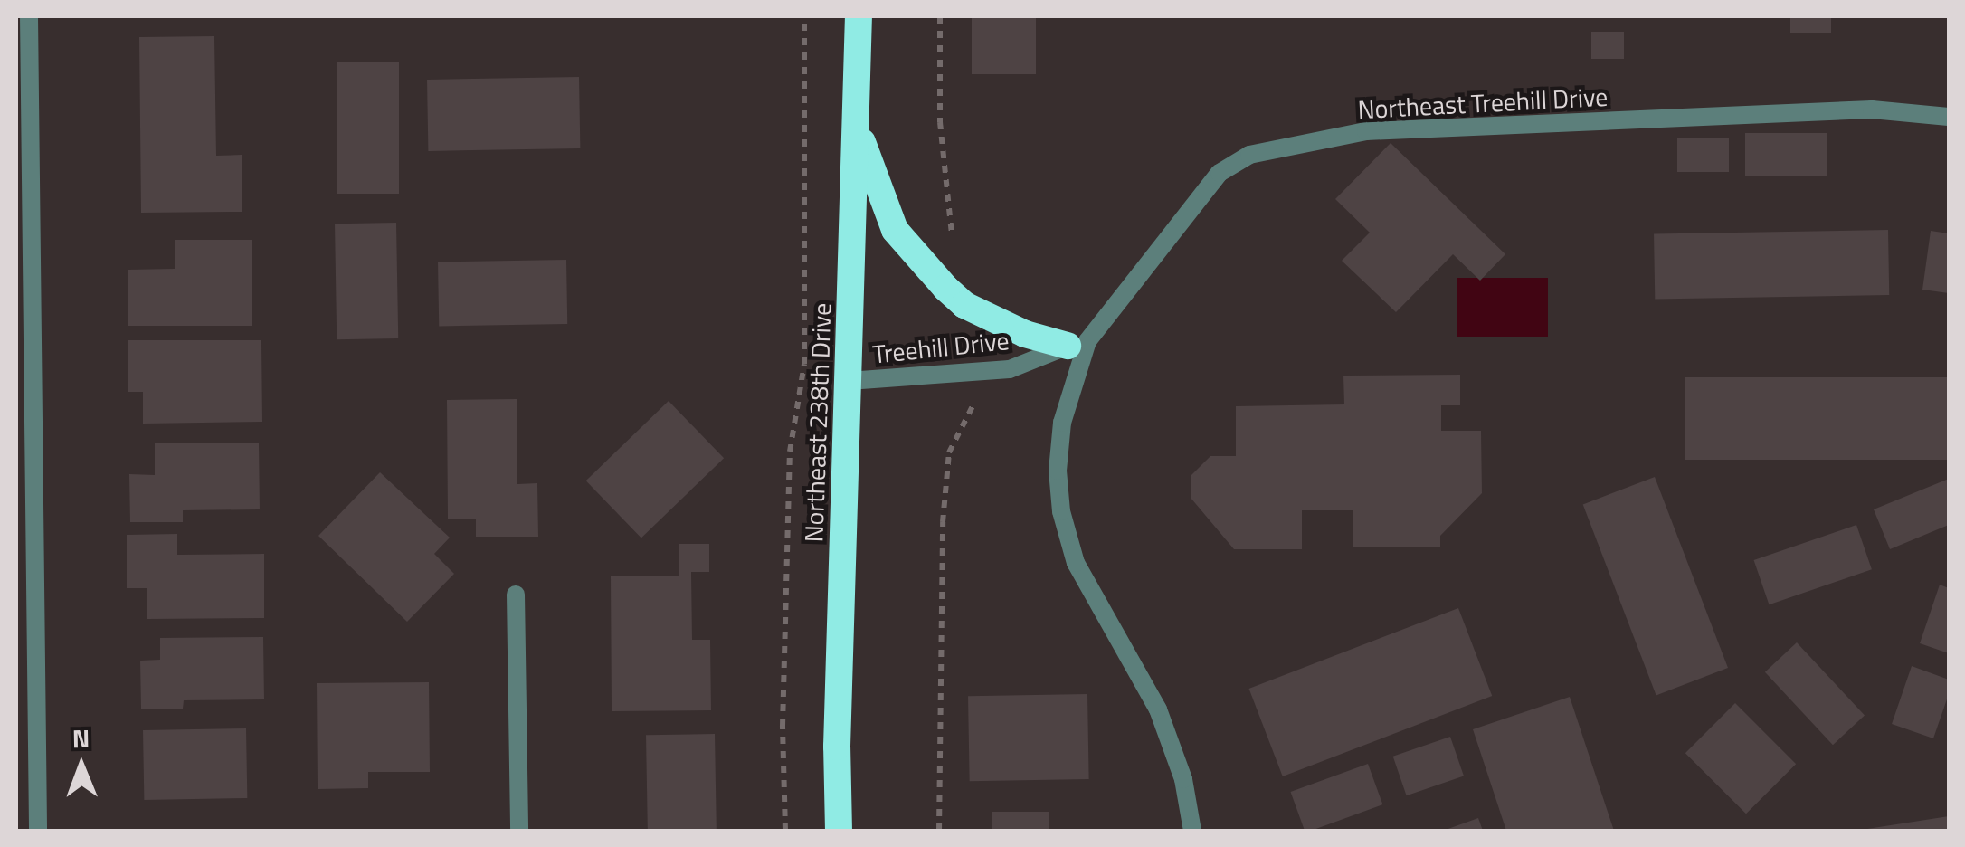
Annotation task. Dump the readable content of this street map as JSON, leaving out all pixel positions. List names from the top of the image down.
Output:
{
  "streets": {
    "highway": ["Northeast 238th Drive"],
    "street": ["Northeast Treehill Drive", "Treehill Drive"]
  },
  "crossings": [
    ["Northeast Treehill Drive", "Treehill Drive"],
    ["Treehill Drive", "Northeast 238th Drive"]
  ],
  "north": "top"
}
